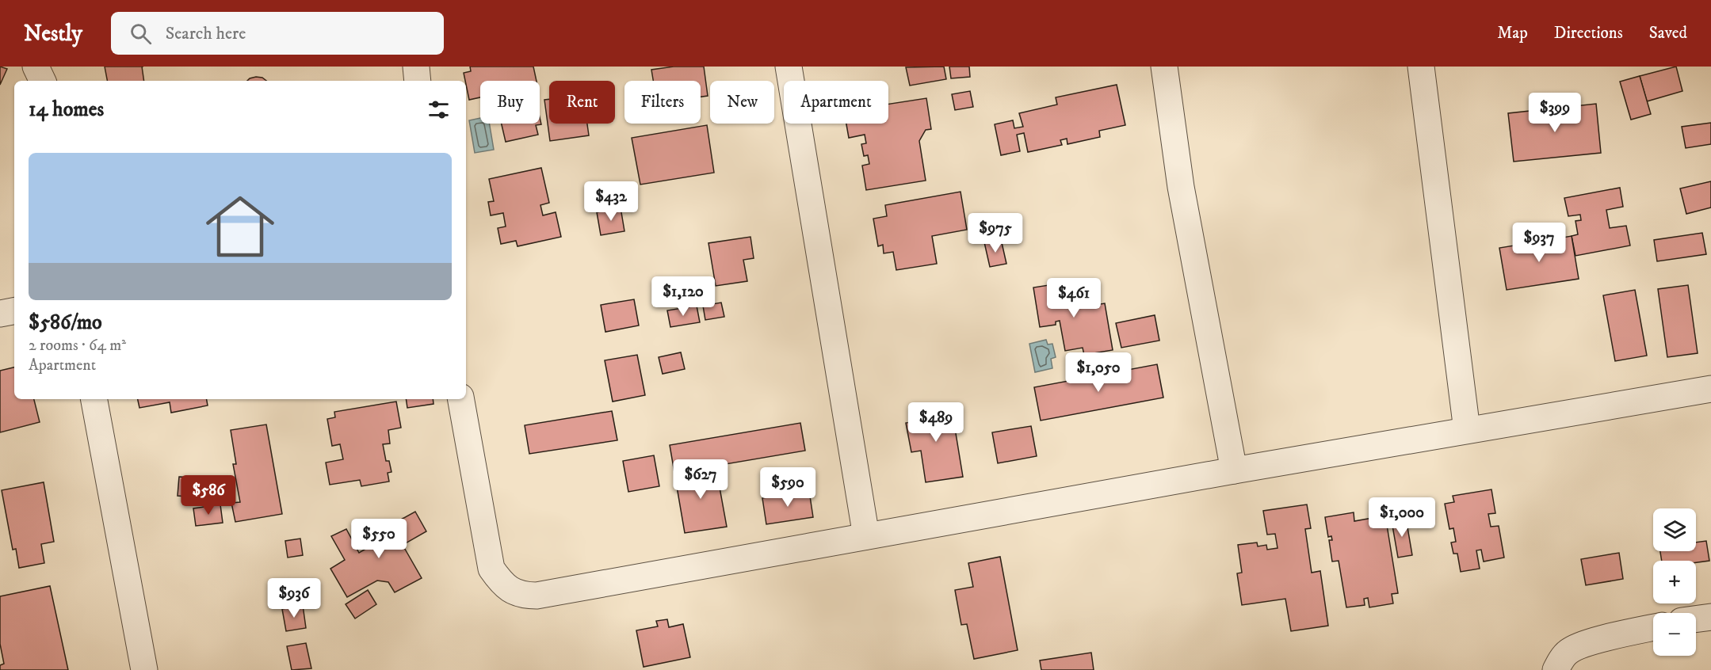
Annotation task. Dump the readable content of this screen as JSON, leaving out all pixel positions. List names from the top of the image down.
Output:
{
  "page": {
    "header": "Nestly",
    "search": "Search here",
    "nav": ["Map", "Directions", "Saved"],
    "chip": [
      "Buy",
      "Rent",
      "Filters",
      "New",
      "Apartment"
    ],
    "heading": "14 homes",
    "price": [
      "$399",
      "$432",
      "$975",
      "$937",
      "$1,120",
      "$461",
      "$1,050",
      "$489",
      "$627",
      "$590",
      "$586",
      "$1,000",
      "$550",
      "$936"
    ],
    "list": [
      {
        "name": "$586/mo",
        "note": "2 rooms · 64 m² · Apartment"
      }
    ],
    "map_buttons": ["+", "−"]
  }
}
